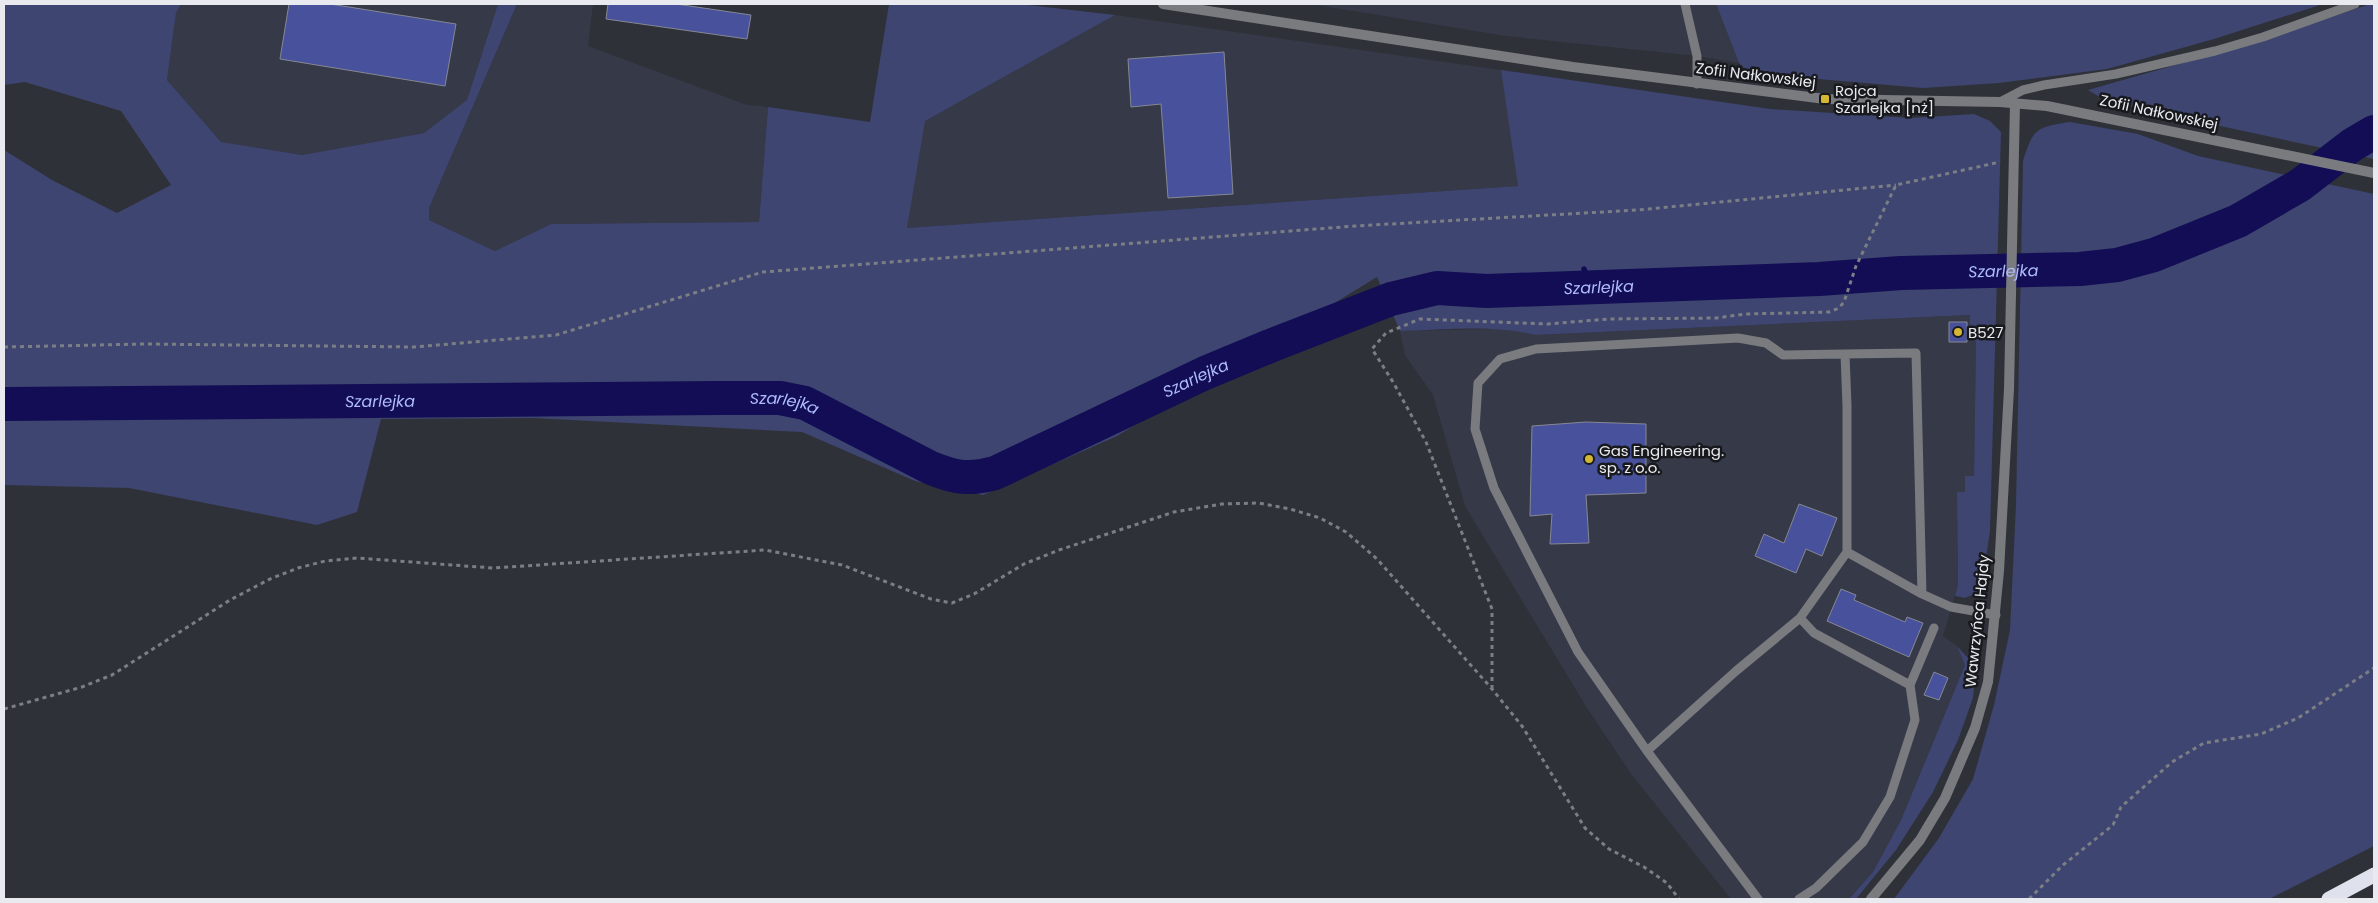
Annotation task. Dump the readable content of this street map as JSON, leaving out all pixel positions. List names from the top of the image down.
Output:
{
  "streets": {
    "street": ["Zofii Nałkowskiej", "Wawrzyńca Hajdy"]
  },
  "water": ["Szarlejka"],
  "places": {
    "transit": ["Rojca Szarlejka [nż]"],
    "other": ["B527", "Gas Engineering. sp. z o.o."]
  }
}
